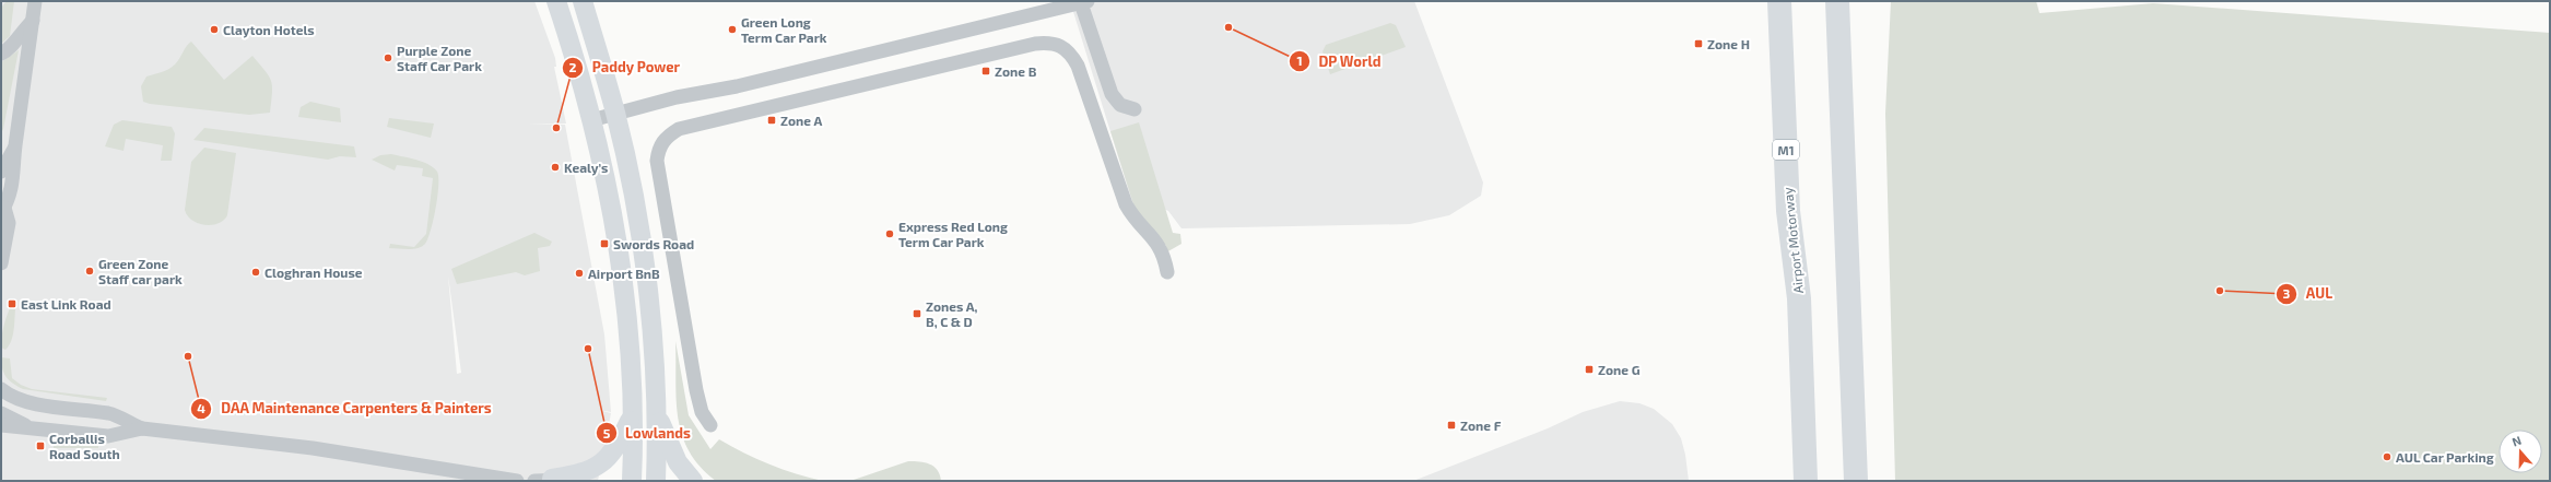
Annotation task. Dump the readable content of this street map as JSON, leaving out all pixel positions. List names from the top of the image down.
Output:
{
  "streets": {
    "highway": ["M1", "Airport Motorway"]
  },
  "crossings": [
    ["M1", "Airport Motorway"]
  ],
  "places": {
    "other": [
      "DP World",
      "Clayton Hotels",
      "Green Long Term Car Park",
      "Purple Zone Staff Car Park",
      "Paddy Power",
      "Kealy’s",
      "Express Red Long Term Car Park",
      "Green Zone Staff car park",
      "Cloghran House",
      "Airport BnB",
      "AUL",
      "Lowlands",
      "DAA Maintenance Carpenters & Painters",
      "AUL Car Parking"
    ],
    "transit": [
      "Zone H",
      "Zone B",
      "Zone A",
      "Swords Road",
      "East Link Road",
      "Zones A, B, C & D",
      "Zone G",
      "Zone F",
      "Corballis Road South"
    ]
  },
  "north": "top"
}
